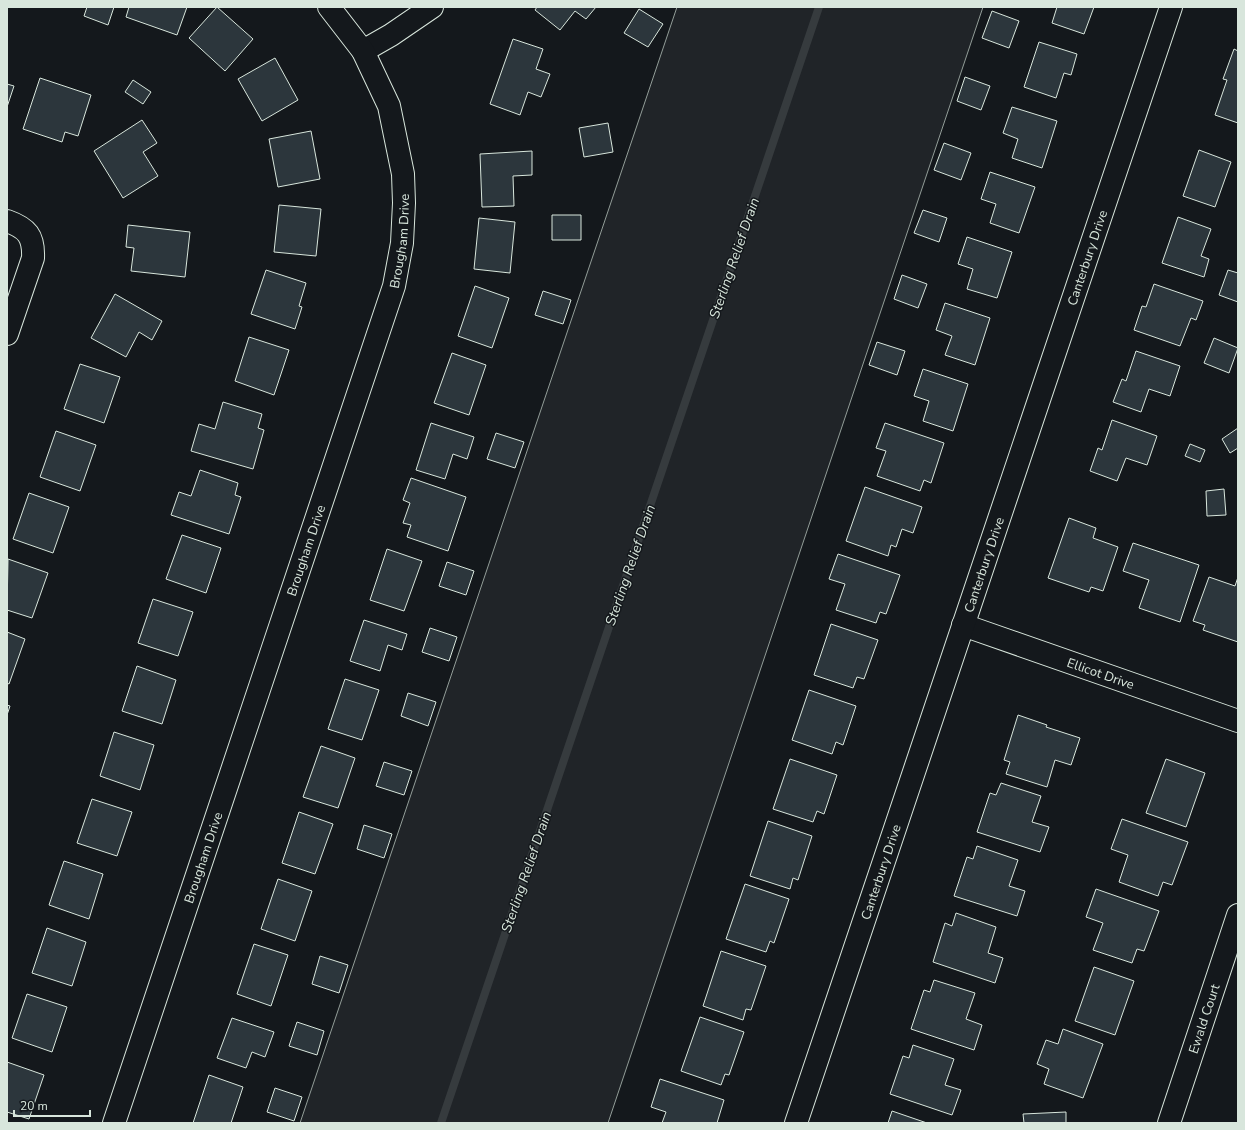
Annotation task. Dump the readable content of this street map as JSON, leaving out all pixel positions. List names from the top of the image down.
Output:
{
  "streets": {
    "street": [
      "Brougham Drive",
      "Canterbury Drive",
      "Ellicot Drive",
      "Ewald Court"
    ]
  },
  "crossings": [
    ["Canterbury Drive", "Ellicot Drive"]
  ],
  "water": ["Sterling Relief Drain"],
  "scale_bar": "20 m"
}
